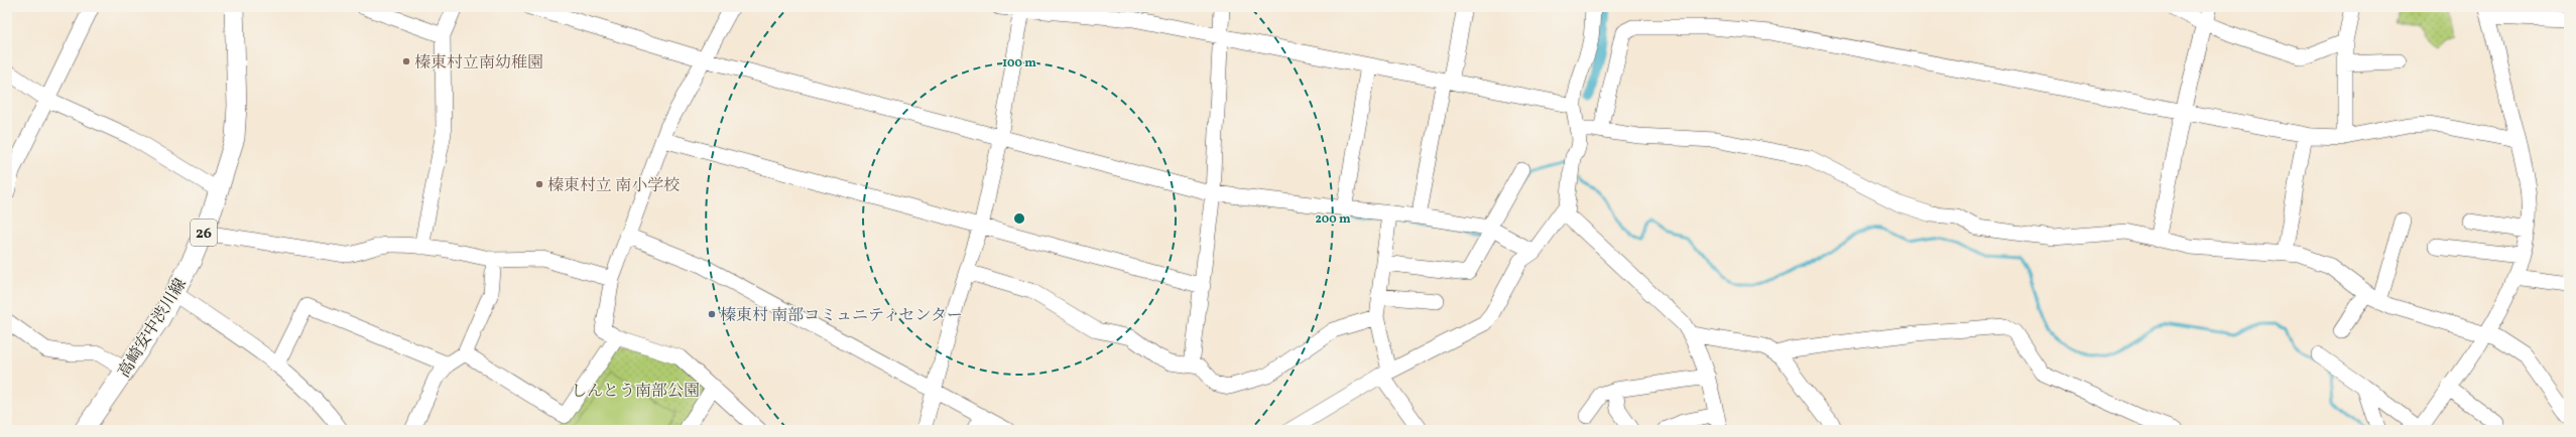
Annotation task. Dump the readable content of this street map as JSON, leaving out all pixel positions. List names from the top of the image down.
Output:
{
  "streets": {
    "main road": ["26", "高崎安中渋川線"]
  },
  "parks": ["しんとう南部公園"],
  "places": ["榛東村立南幼稚園", "榛東村立 南小学校", "榛東村 南部コミュニティセンター"],
  "rings": ["100 m", "200 m"]
}
